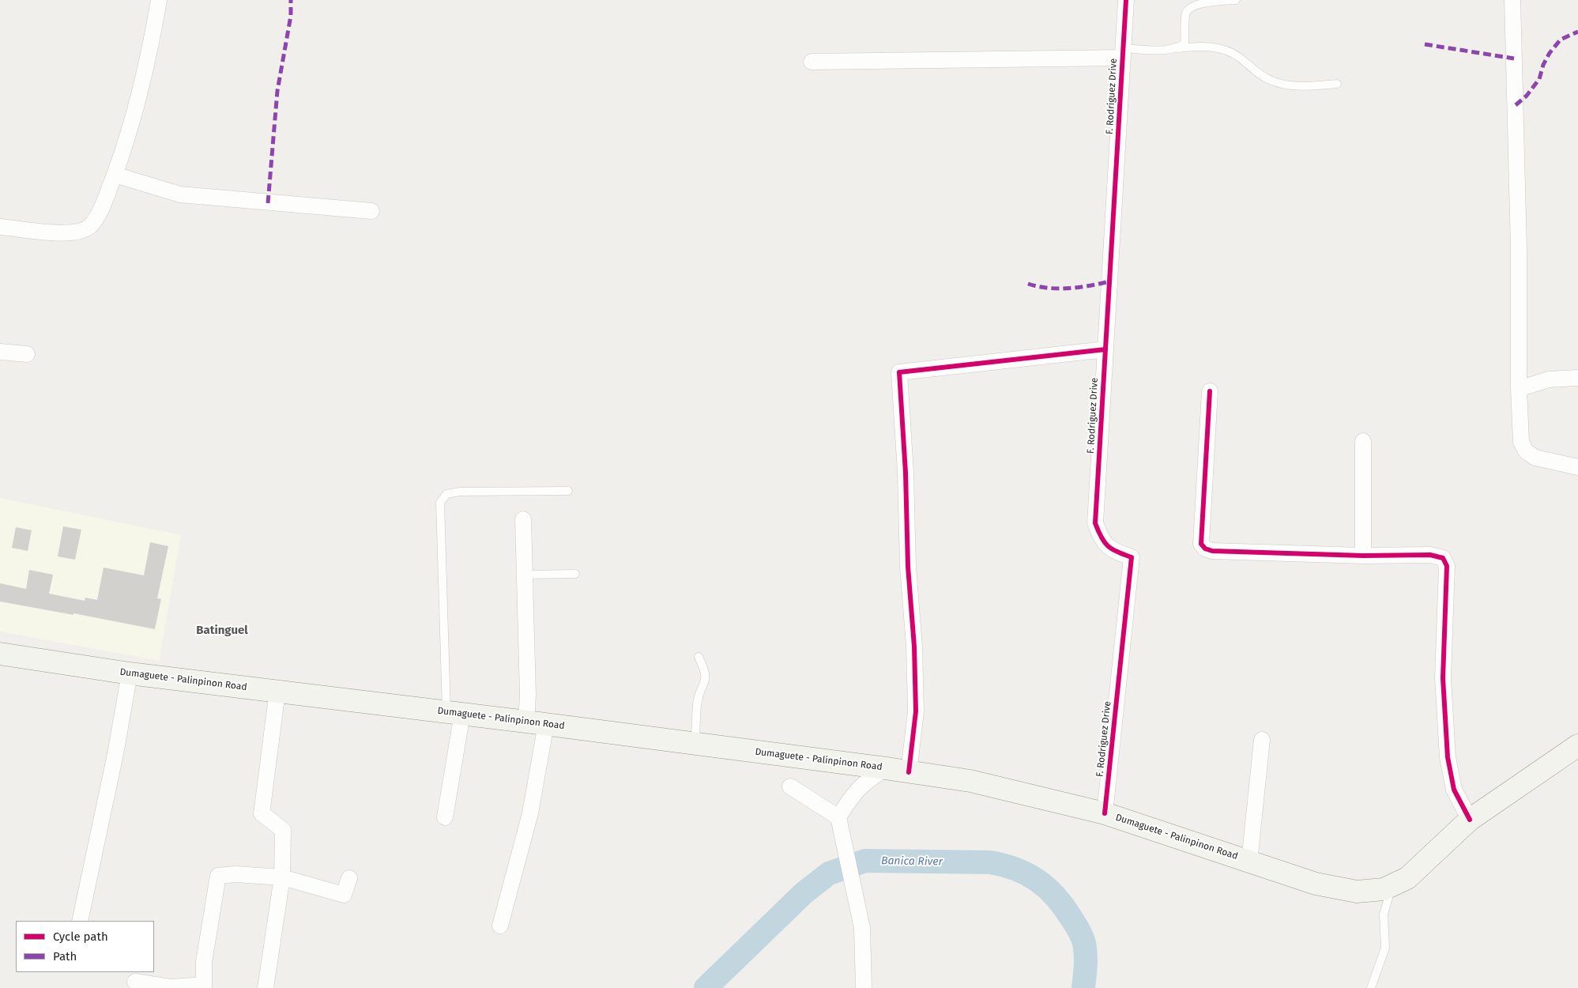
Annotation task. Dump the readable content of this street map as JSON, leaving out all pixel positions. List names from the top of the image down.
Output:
{
  "streets": {
    "main road": ["Dumaguete - Palinpinon Road"],
    "street": ["F. Rodriguez Drive"]
  },
  "crossings": [
    ["F. Rodriguez Drive", "Dumaguete - Palinpinon Road"]
  ],
  "districts": ["Batinguel"],
  "water": ["Banica River"],
  "legend": ["Cycle path", "Path"]
}
